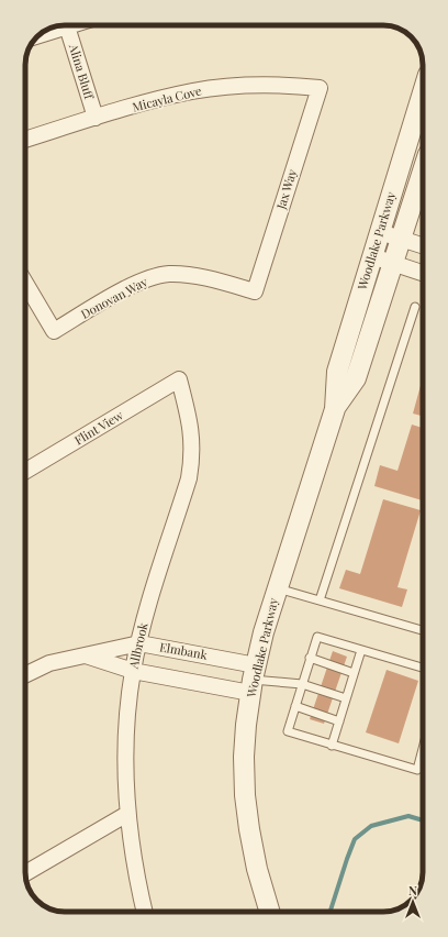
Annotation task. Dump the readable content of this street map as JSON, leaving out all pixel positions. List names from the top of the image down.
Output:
{
  "streets": {
    "street": [
      "Alina Bluff",
      "Micayla Cove",
      "Jax Way",
      "Woodlake Parkway",
      "Donovan Way",
      "Flint View",
      "Allbrook",
      "Elmbank"
    ]
  },
  "crossings": [
    ["Alina Bluff", "Micayla Cove"],
    ["Micayla Cove", "Jax Way"],
    ["Jax Way", "Donovan Way"],
    ["Woodlake Parkway", "Elmbank"],
    ["Flint View", "Allbrook"],
    ["Allbrook", "Elmbank"]
  ],
  "north": "top"
}
